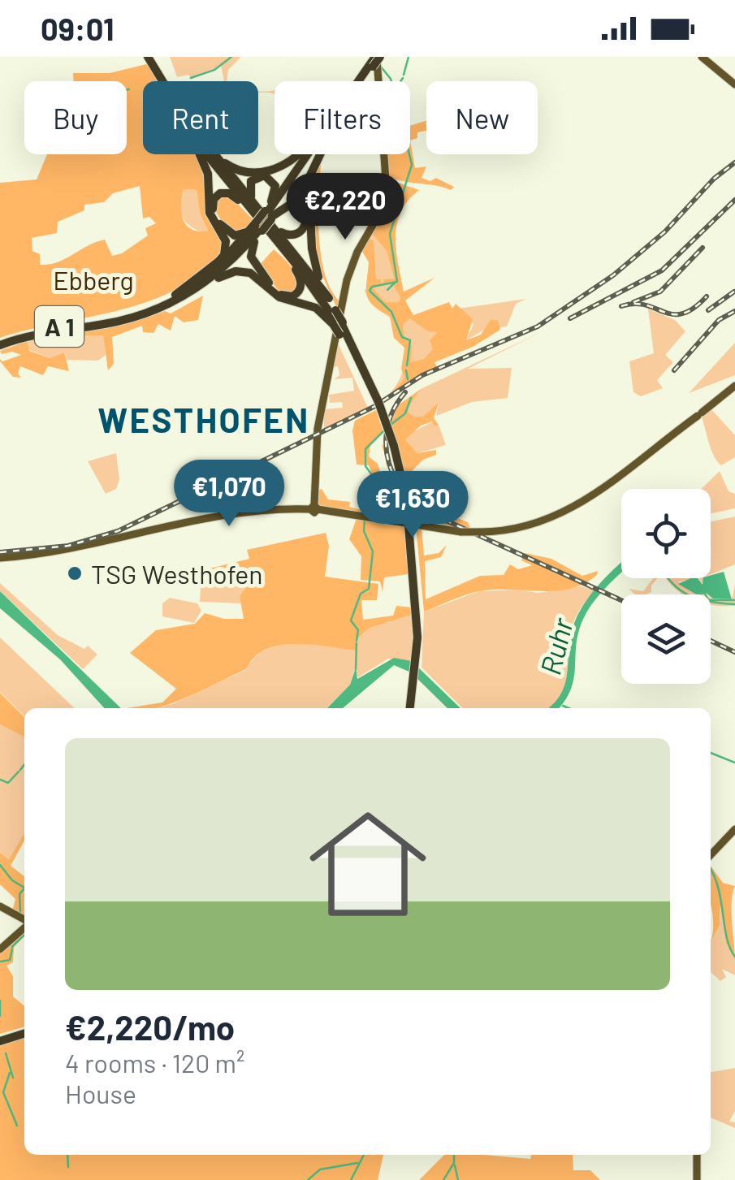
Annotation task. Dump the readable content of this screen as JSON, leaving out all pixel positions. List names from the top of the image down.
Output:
{
  "streets": {
    "highway": ["A 1"]
  },
  "districts": ["WESTHOFEN"],
  "water": ["Ruhr"],
  "parks": ["Ebberg"],
  "places": ["TSG Westhofen"],
  "page": {
    "status": "09:01",
    "chip": [
      "Buy",
      "Rent",
      "Filters",
      "New"
    ],
    "price": ["€2,220", "€1,070", "€1,630"],
    "list": [
      {
        "name": "€2,220/mo",
        "note": "4 rooms · 120 m² · House"
      }
    ]
  }
}
